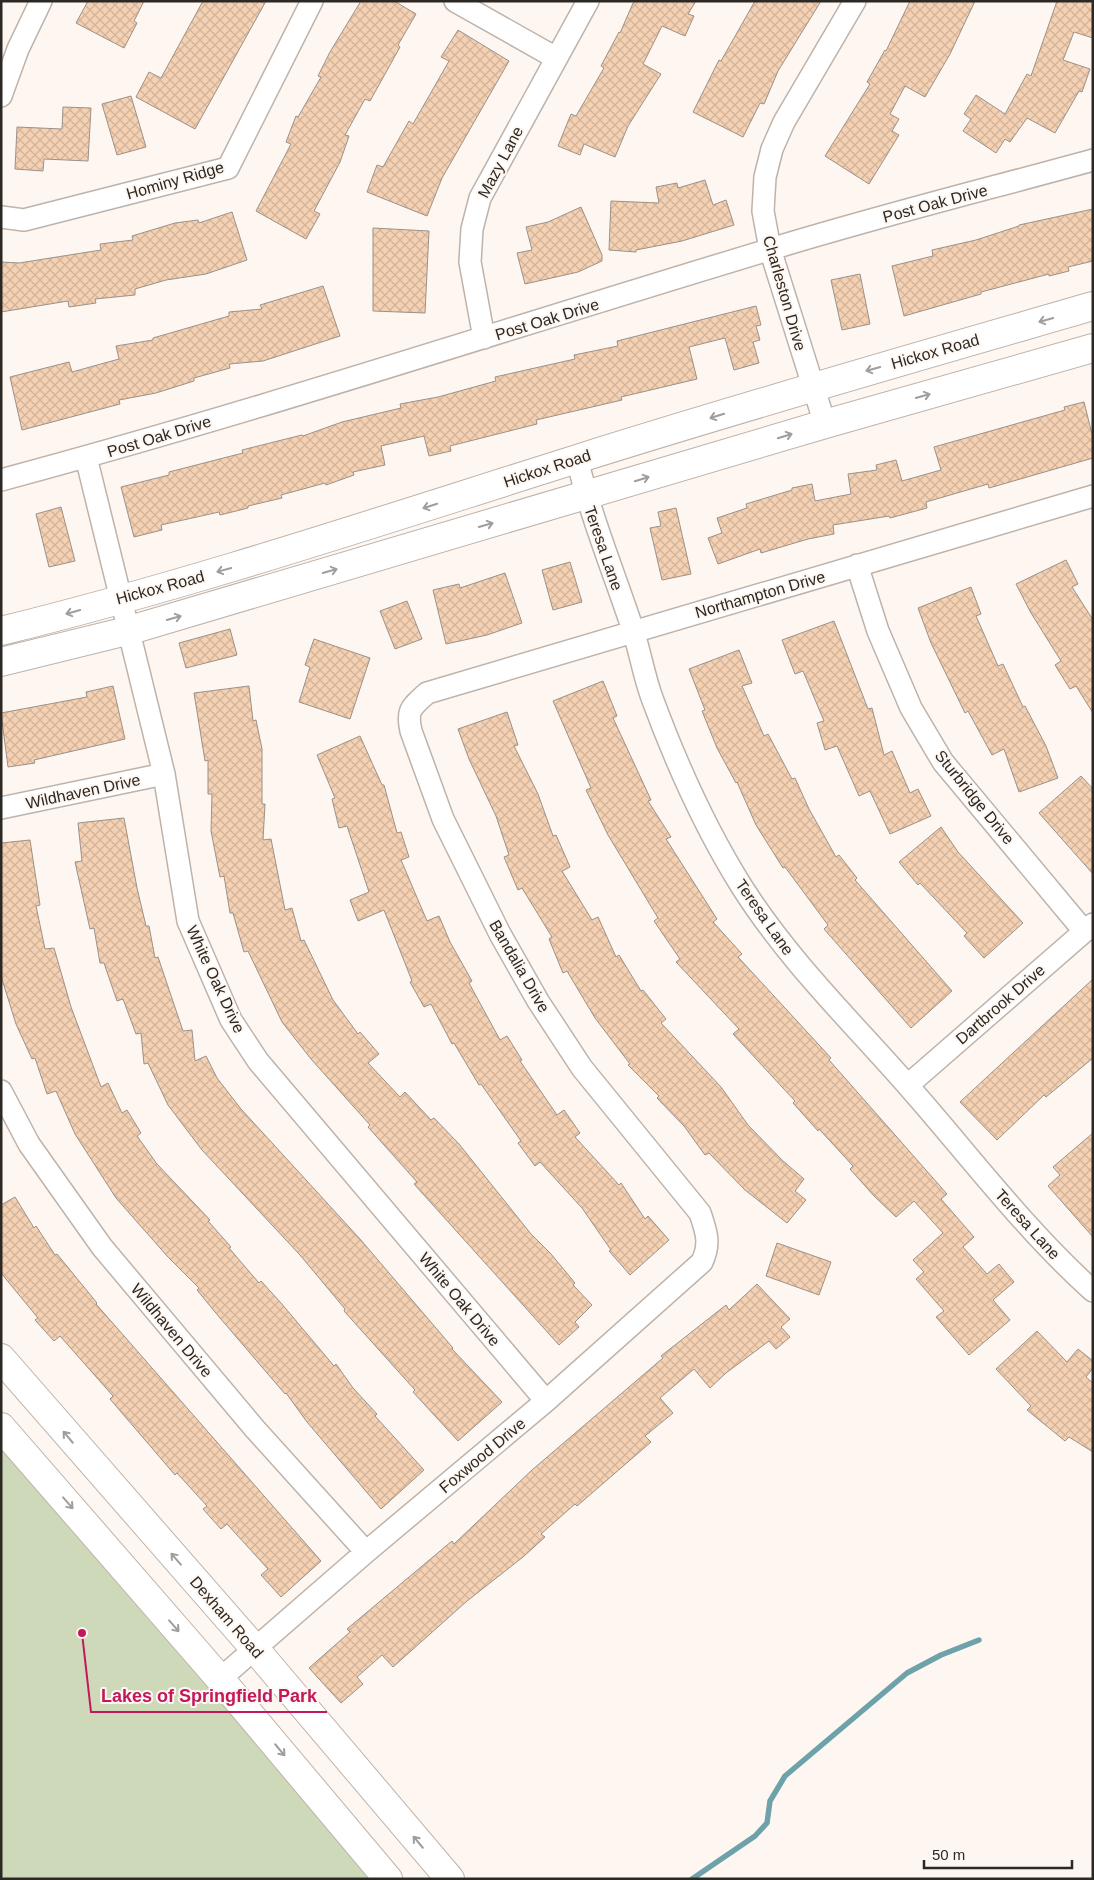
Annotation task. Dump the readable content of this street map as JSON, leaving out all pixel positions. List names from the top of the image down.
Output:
{
  "streets": {
    "street": [
      "Mazy Lane",
      "Hominy Ridge",
      "Post Oak Drive",
      "Charleston Drive",
      "Hickox Road",
      "Teresa Lane",
      "Northampton Drive",
      "Wildhaven Drive",
      "Sturbridge Drive",
      "Bandalia Drive",
      "White Oak Drive",
      "Dartbrook Drive",
      "Foxwood Drive",
      "Dexham Road"
    ]
  },
  "crossings": [
    ["Mazy Lane", "Post Oak Drive"],
    ["Post Oak Drive", "Charleston Drive"],
    ["Post Oak Drive", "White Oak Drive"],
    ["Charleston Drive", "Hickox Road"],
    ["Hickox Road", "Teresa Lane"],
    ["Hickox Road", "White Oak Drive"],
    ["Teresa Lane", "Northampton Drive"],
    ["Teresa Lane", "Dartbrook Drive"],
    ["Northampton Drive", "Sturbridge Drive"],
    ["Northampton Drive", "Bandalia Drive"],
    ["Wildhaven Drive", "White Oak Drive"],
    ["Wildhaven Drive", "Foxwood Drive"],
    ["Sturbridge Drive", "Dartbrook Drive"],
    ["Bandalia Drive", "Foxwood Drive"],
    ["White Oak Drive", "Foxwood Drive"],
    ["Foxwood Drive", "Dexham Road"]
  ],
  "places": ["Lakes of Springfield Park"],
  "scale_bar": "50 m"
}
